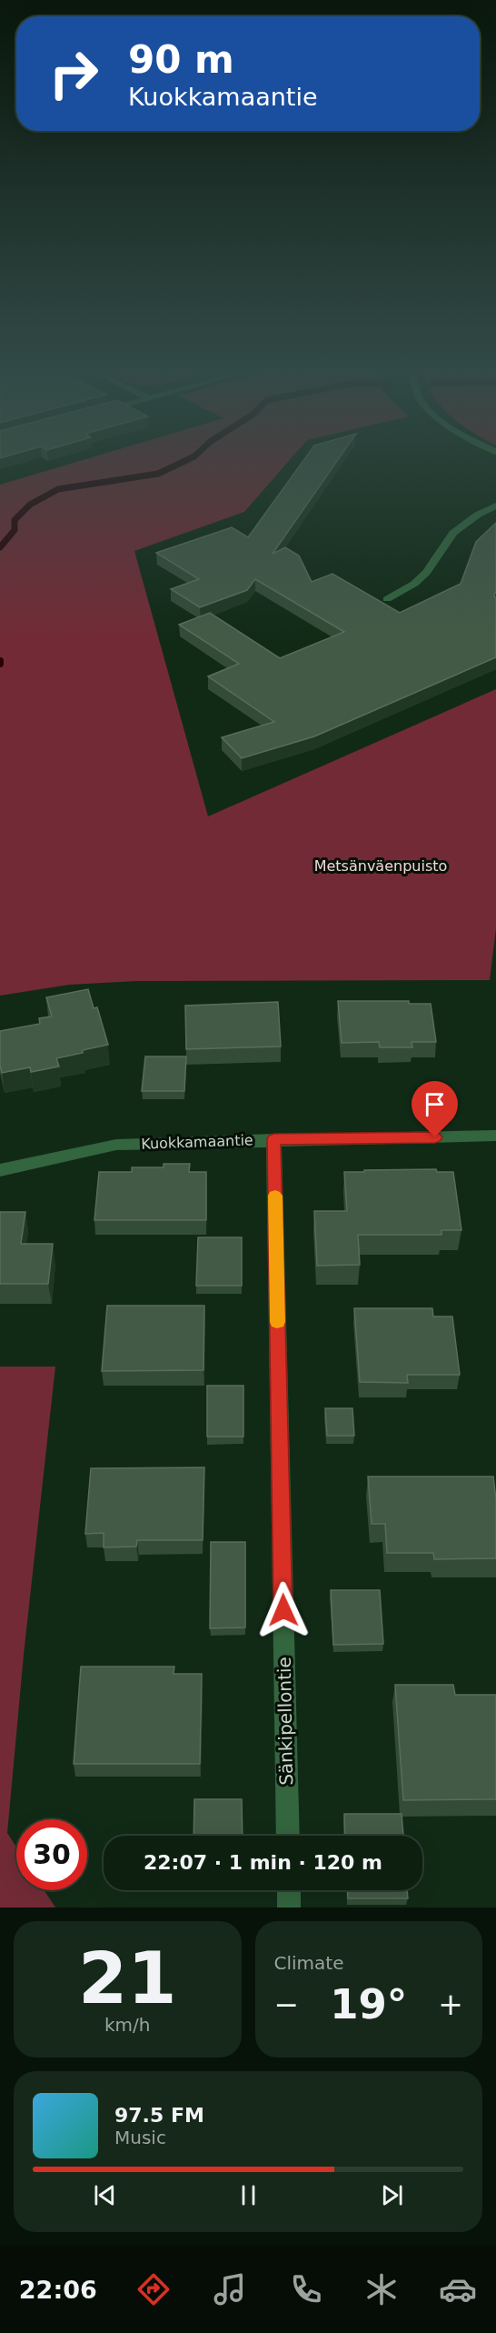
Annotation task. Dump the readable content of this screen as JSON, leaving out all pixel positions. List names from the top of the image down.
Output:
{
  "streets": {
    "street": ["Kuokkamaantie", "Sänkipellontie"]
  },
  "crossings": [
    ["Kuokkamaantie", "Sänkipellontie"]
  ],
  "parks": ["Metsänväenpuisto"],
  "page": {
    "turn": ["90 m", "Kuokkamaantie"],
    "limit": "30",
    "trip": "22:07 · 1 min · 120 m",
    "tile": [
      ["21", "km/h"],
      "Climate"
    ],
    "heat": ["−", "19°", "+"],
    "song": ["97.5 FM", "Music"],
    "tabs": "22:06"
  }
}
